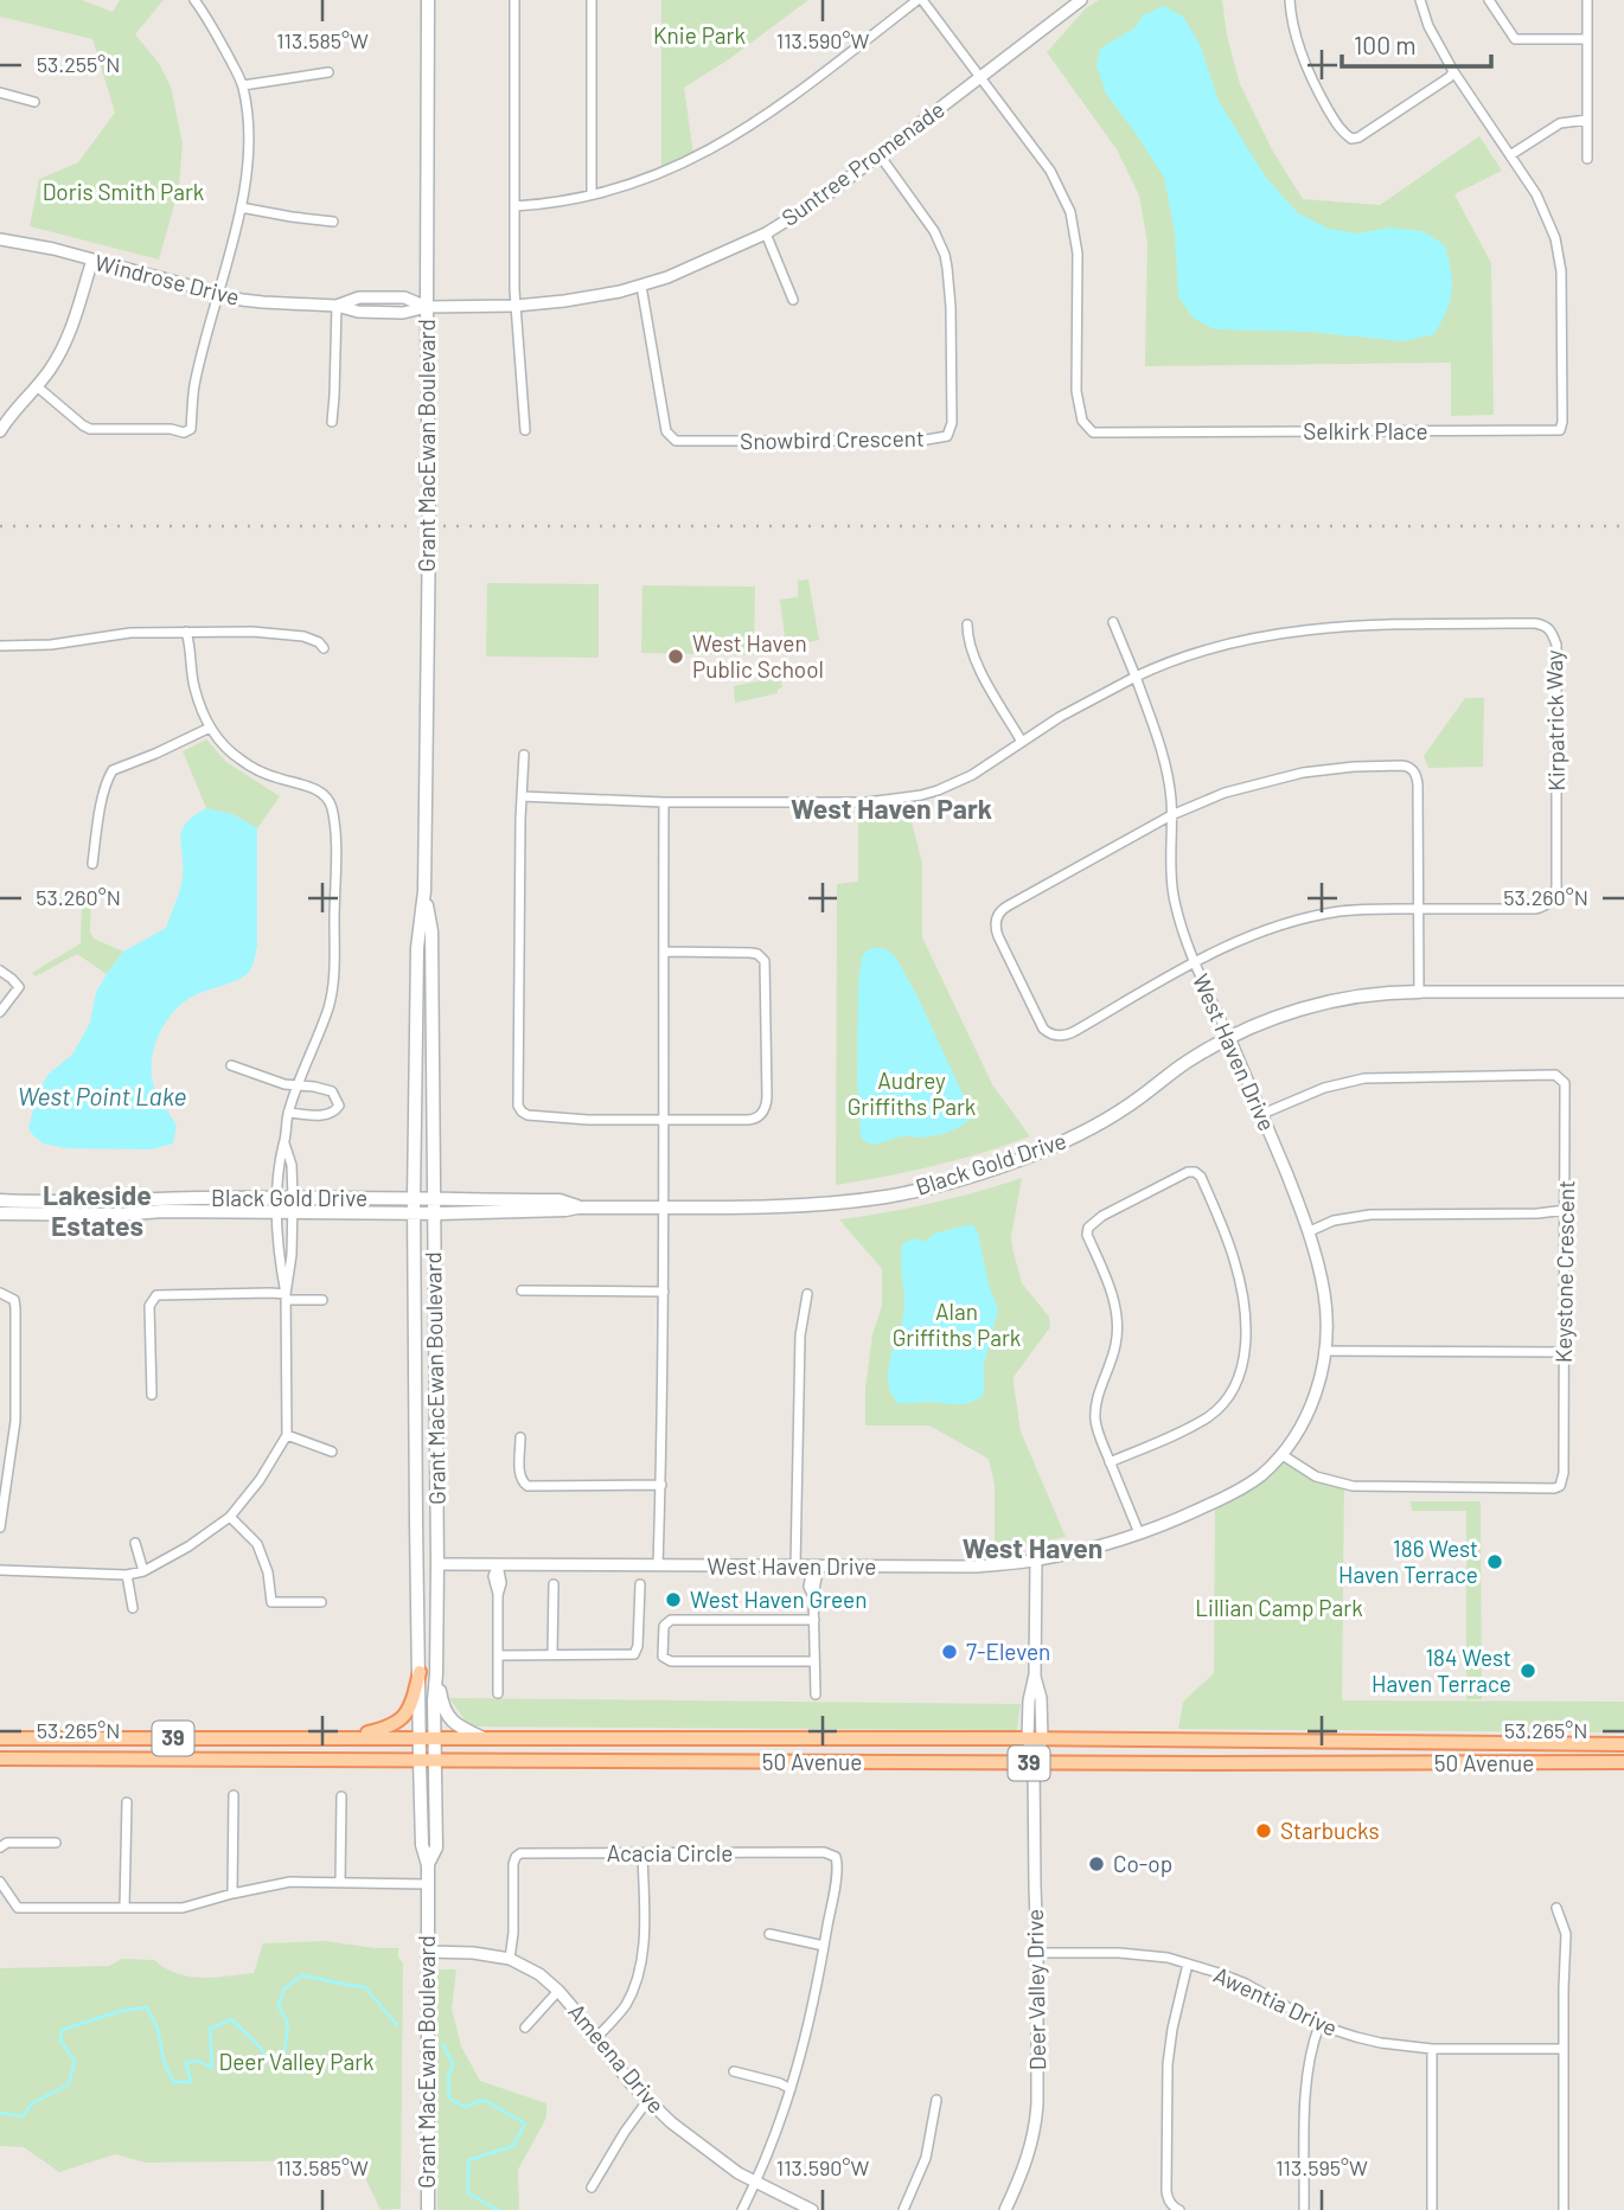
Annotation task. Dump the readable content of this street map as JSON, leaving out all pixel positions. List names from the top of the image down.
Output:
{
  "streets": {
    "main road": [
      "Grant MacEwan Boulevard",
      "Black Gold Drive",
      "39",
      "50 Avenue"
    ],
    "street": [
      "Suntree Promenade",
      "Windrose Drive",
      "Selkirk Place",
      "Snowbird Crescent",
      "Kirpatrick Way",
      "West Haven Drive",
      "Keystone Crescent",
      "Acacia Circle",
      "Deer Valley Drive",
      "Awentia Drive",
      "Ameena Drive"
    ]
  },
  "crossings": [
    ["Suntree Promenade", "Windrose Drive"],
    ["Suntree Promenade", "Selkirk Place"],
    ["Suntree Promenade", "Snowbird Crescent"],
    ["Suntree Promenade", "Grant MacEwan Boulevard"],
    ["Windrose Drive", "Grant MacEwan Boulevard"],
    ["Grant MacEwan Boulevard", "West Haven Drive"],
    ["Grant MacEwan Boulevard", "Black Gold Drive"],
    ["Grant MacEwan Boulevard", "50 Avenue"],
    ["Grant MacEwan Boulevard", "Ameena Drive"],
    ["Kirpatrick Way", "West Haven Drive"],
    ["West Haven Drive", "Black Gold Drive"],
    ["West Haven Drive", "Keystone Crescent"],
    ["50 Avenue", "Deer Valley Drive"],
    ["Acacia Circle", "Ameena Drive"],
    ["Deer Valley Drive", "Awentia Drive"]
  ],
  "districts": ["West Haven Park", "Lakeside Estates", "West Haven"],
  "water": ["West Point Lake"],
  "parks": [
    "Knie Park",
    "Doris Smith Park",
    "Audrey Griffiths Park",
    "Alan Griffiths Park",
    "Lillian Camp Park",
    "Deer Valley Park"
  ],
  "places": [
    "West Haven Public School",
    "186 West Haven Terrace",
    "West Haven Green",
    "7-Eleven",
    "184 West Haven Terrace",
    "Starbucks",
    "Co-op"
  ],
  "scale_bar": "100 m",
  "coordinates": [
    "113.585°W",
    "113.590°W",
    "53.255°N",
    "53.260°N",
    "53.265°N",
    "113.595°W"
  ]
}
